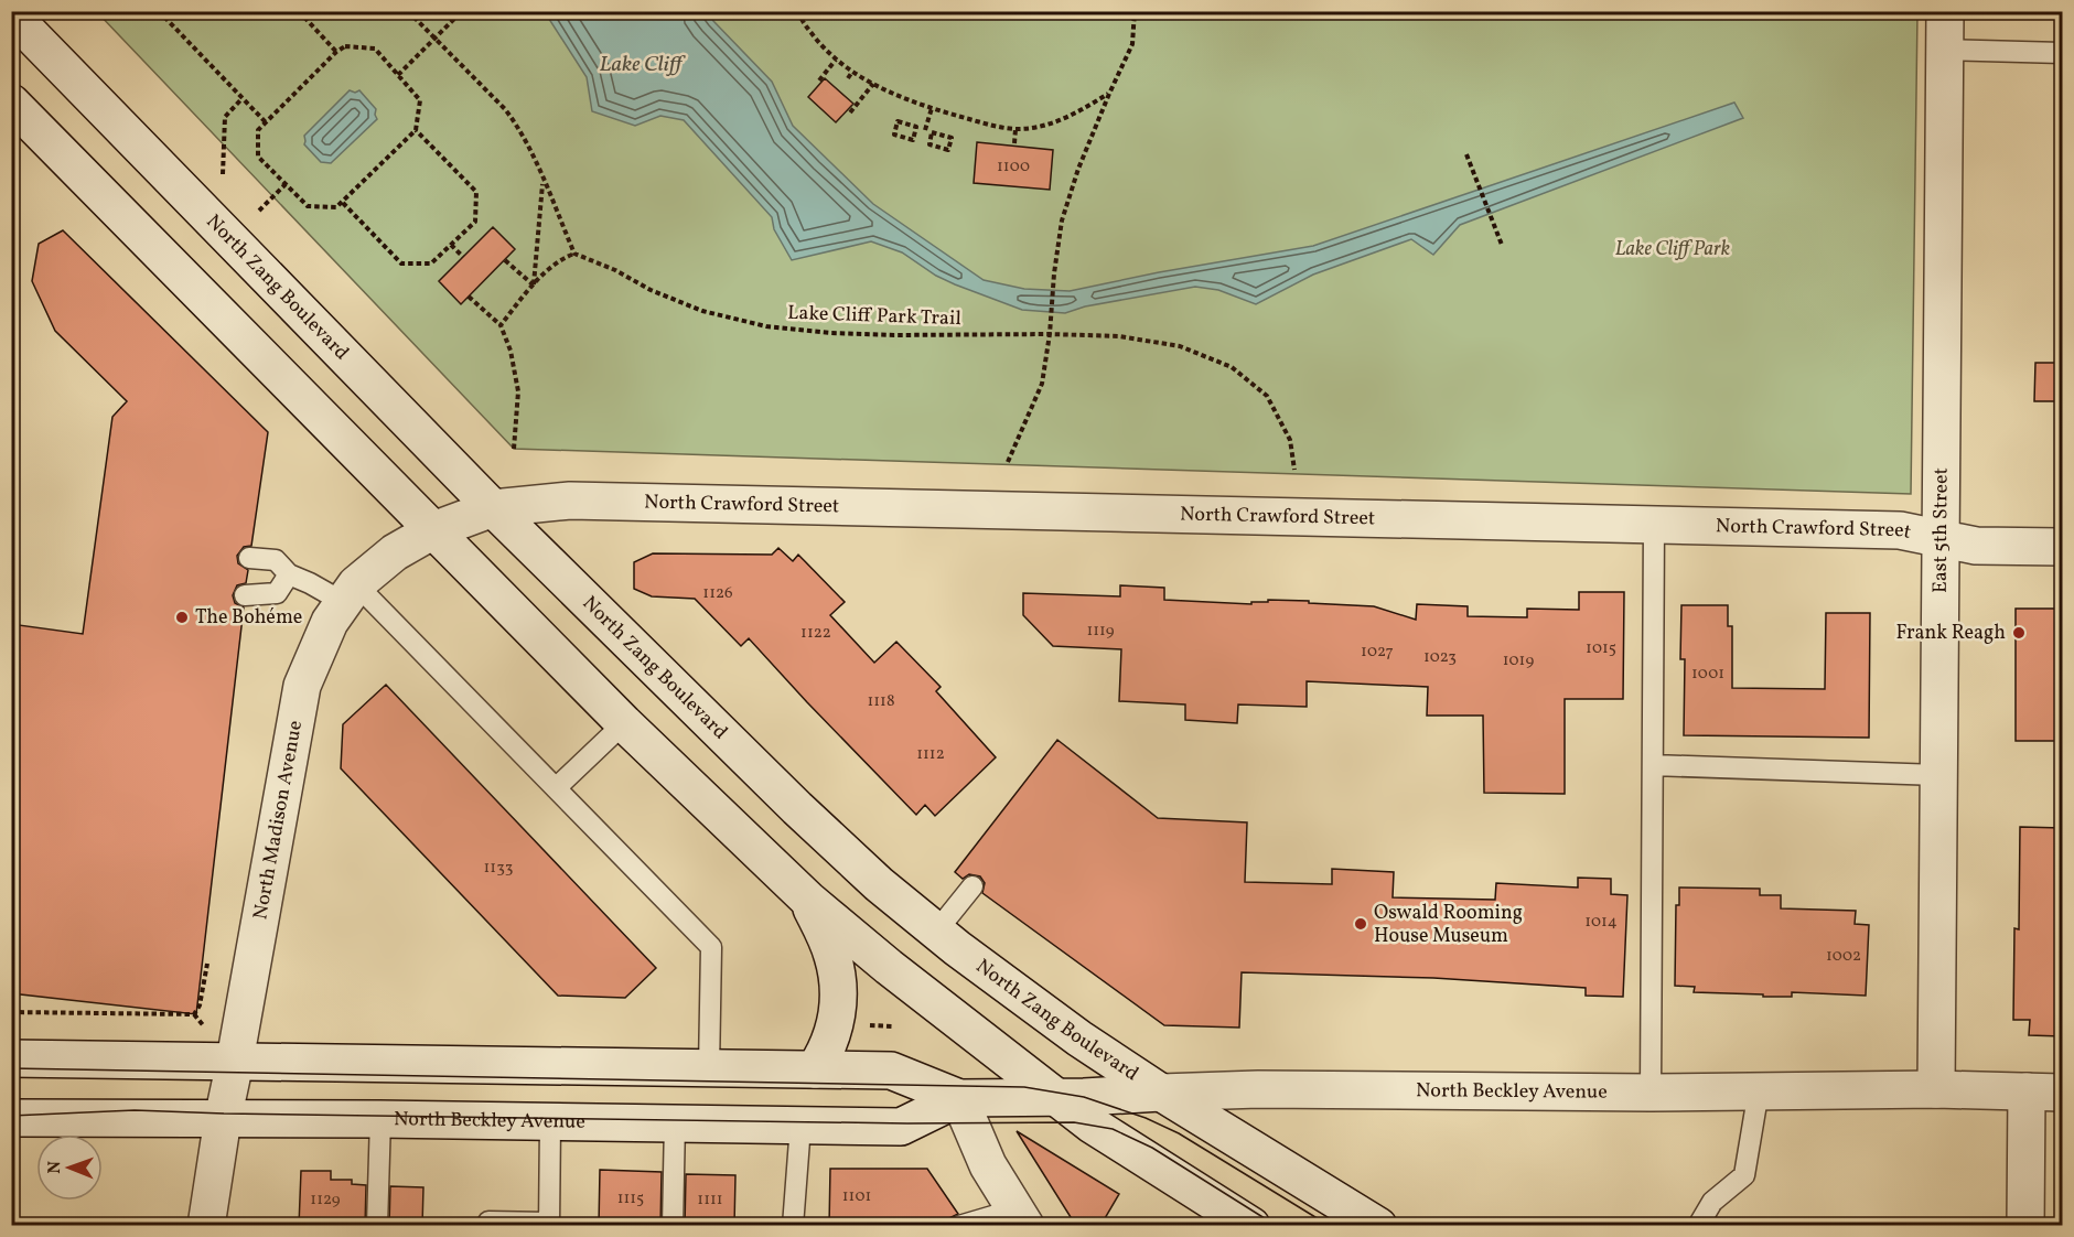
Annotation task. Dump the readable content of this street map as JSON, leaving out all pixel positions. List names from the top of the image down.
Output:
{
  "streets": {
    "main road": [
      "North Zang Boulevard",
      "North Crawford Street",
      "East 5th Street",
      "North Madison Avenue",
      "North Beckley Avenue"
    ],
    "path": ["Lake Cliff Park Trail"]
  },
  "crossings": [
    ["North Zang Boulevard", "North Crawford Street"],
    ["North Zang Boulevard", "North Madison Avenue"],
    ["North Zang Boulevard", "North Beckley Avenue"],
    ["North Crawford Street", "East 5th Street"],
    ["North Crawford Street", "North Madison Avenue"],
    ["East 5th Street", "North Beckley Avenue"],
    ["North Madison Avenue", "North Beckley Avenue"]
  ],
  "water": ["Lake Cliff"],
  "parks": ["Lake Cliff Park"],
  "places": ["The Bohéme", "Frank Reagh", "Oswald Rooming House Museum"],
  "house_numbers": [
    "1100",
    "1126",
    "1119",
    "1122",
    "1015",
    "1027",
    "1023",
    "1019",
    "1001",
    "1118",
    "1112",
    "1133",
    "1014",
    "1002",
    "1101",
    "1115",
    "1129",
    "1111"
  ],
  "north": "left"
}
